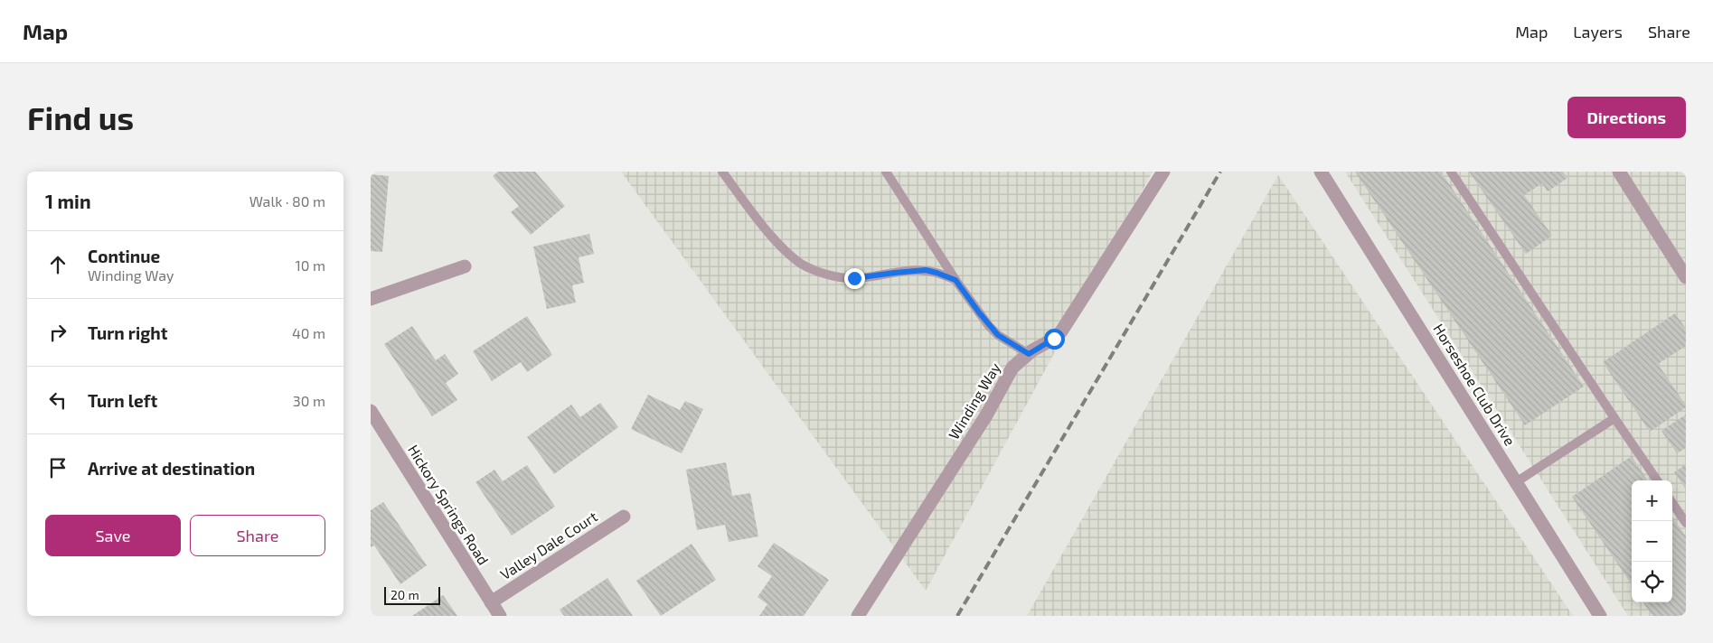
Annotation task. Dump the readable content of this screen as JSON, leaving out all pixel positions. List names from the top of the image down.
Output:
{
  "streets": {
    "street": [
      "Horseshoe Club Drive",
      "Winding Way",
      "Hickory Springs Road",
      "Valley Dale Court"
    ]
  },
  "crossings": [
    ["Hickory Springs Road", "Valley Dale Court"]
  ],
  "scale_bar": "20 m",
  "page": {
    "header": "Map",
    "nav": ["Map", "Layers", "Share"],
    "buttons": [
      "Directions",
      ["Save", "Share"]
    ],
    "title": "Find us",
    "heading": ["1 min", "Walk · 80 m"],
    "list": [
      ["Continue", "Winding Way", "10 m"],
      ["Turn right", "40 m"],
      ["Turn left", "30 m"],
      "Arrive at destination"
    ],
    "map_buttons": ["+", "−"],
    "scale": "20 m"
  }
}
